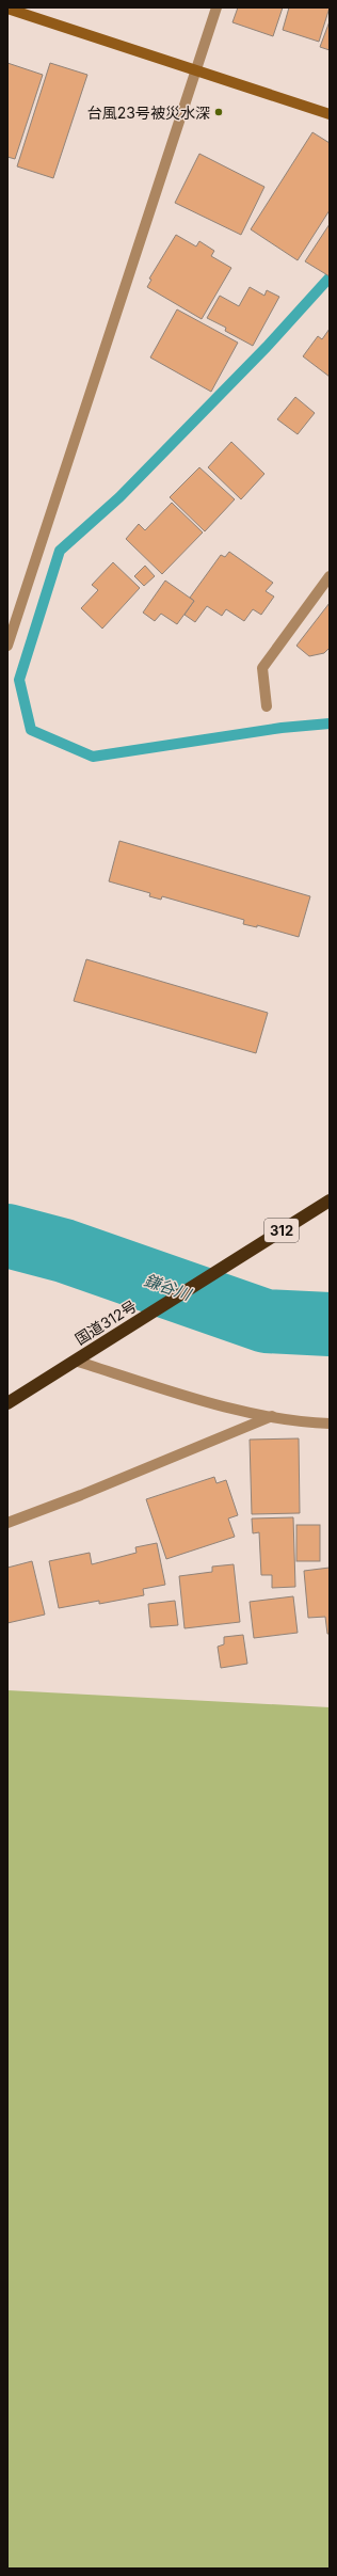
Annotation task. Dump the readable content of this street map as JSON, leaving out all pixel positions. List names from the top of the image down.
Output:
{
  "streets": {
    "highway": ["312", "国道312号"]
  },
  "water": ["鎌谷川"],
  "places": ["台風23号被災水深"]
}
